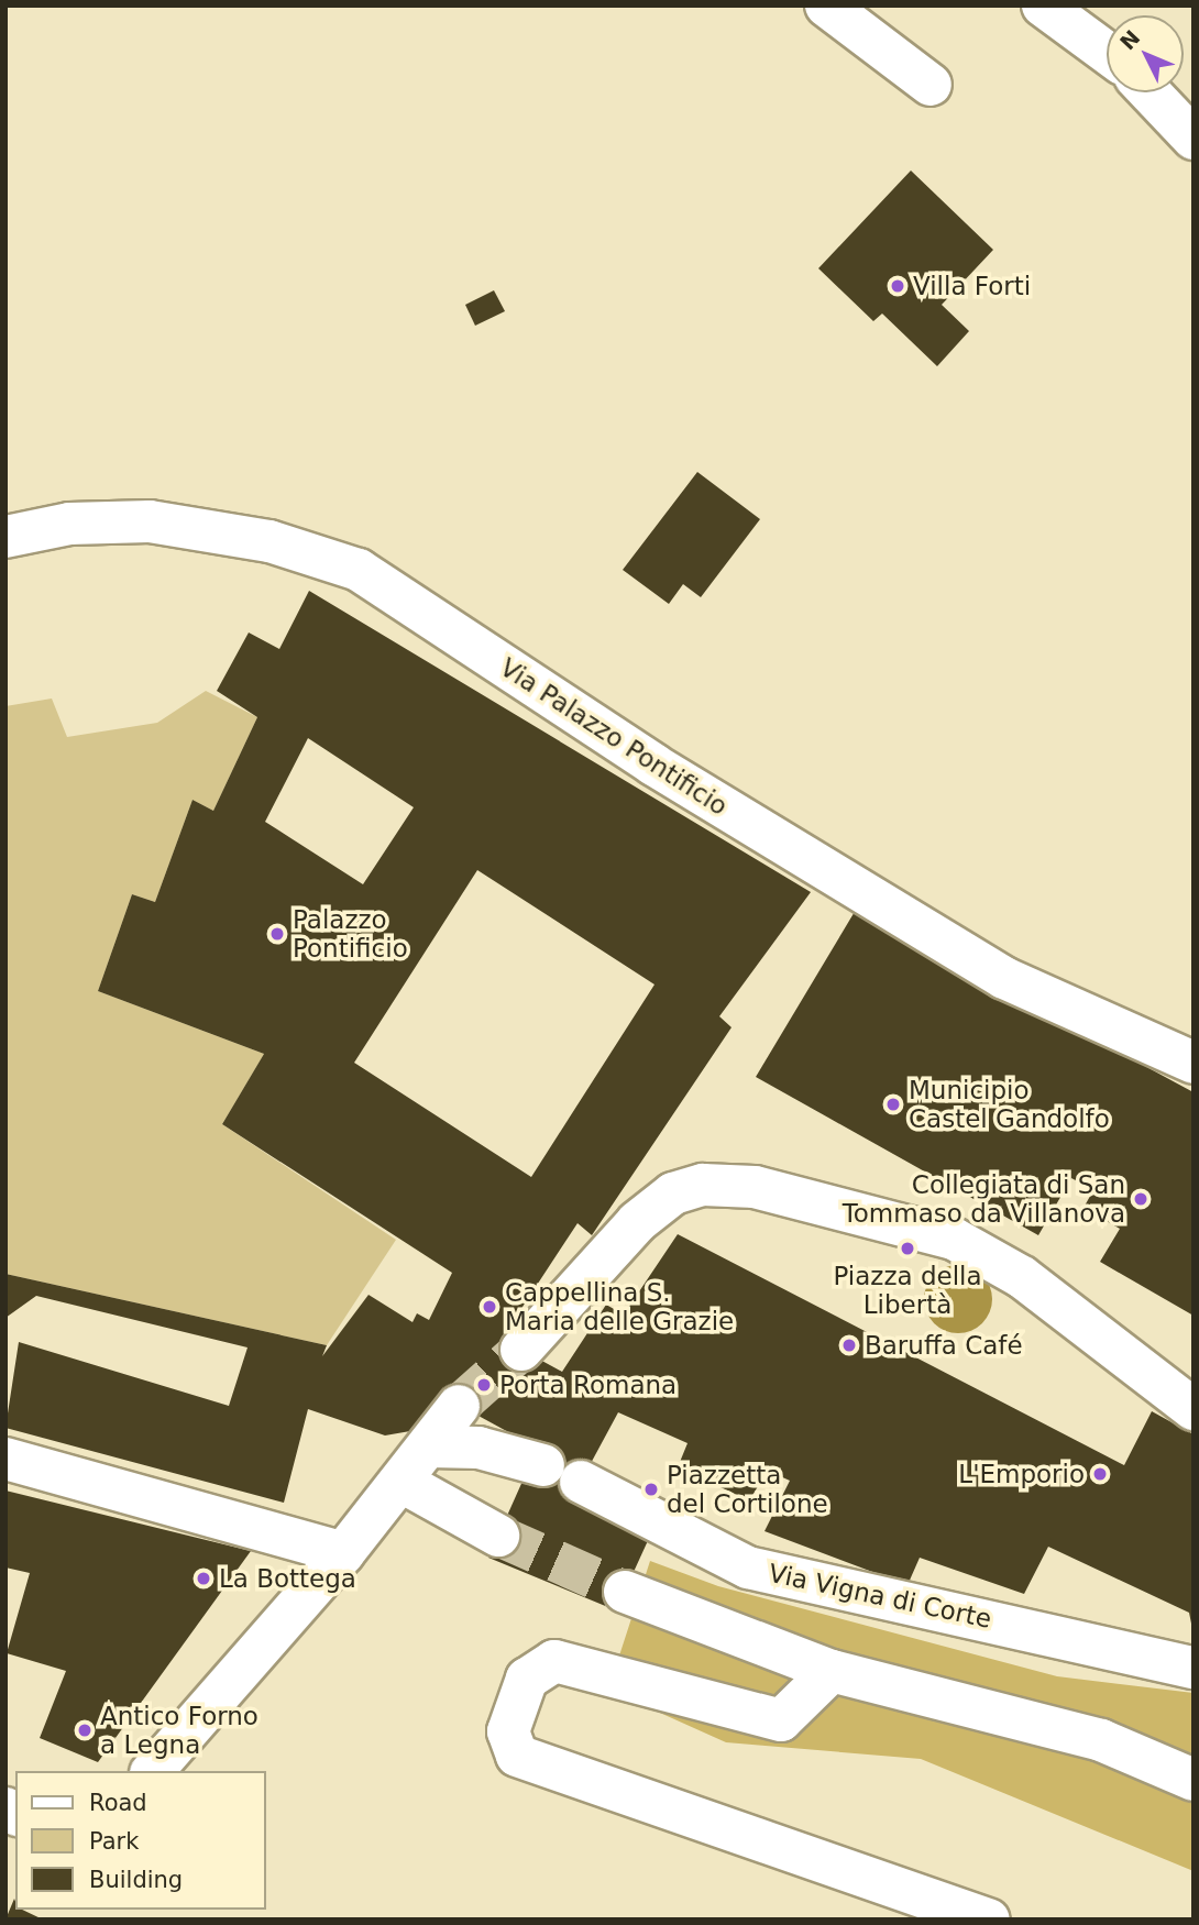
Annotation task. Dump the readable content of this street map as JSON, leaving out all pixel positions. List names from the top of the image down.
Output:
{
  "streets": {
    "street": ["Via Palazzo Pontificio", "Via Vigna di Corte"]
  },
  "places": [
    "Villa Forti",
    "Palazzo Pontificio",
    "Municipio Castel Gandolfo",
    "Collegiata di San Tommaso da Villanova",
    "Piazza della Libertà",
    "Cappellina S. Maria delle Grazie",
    "Baruffa Café",
    "Porta Romana",
    "L'Emporio",
    "Piazzetta del Cortilone",
    "La Bottega",
    "Antico Forno a Legna"
  ],
  "legend": ["Road", "Park", "Building"],
  "north": "top left"
}
